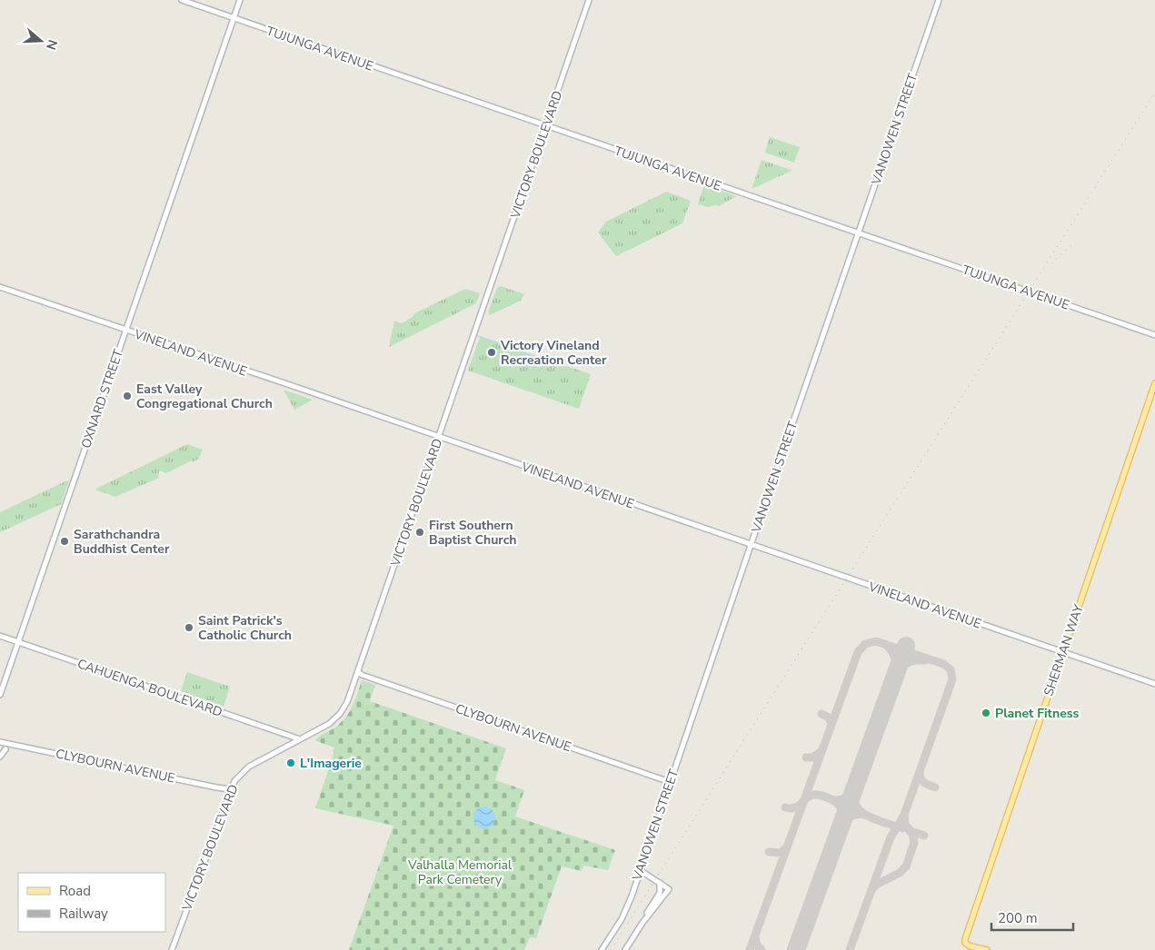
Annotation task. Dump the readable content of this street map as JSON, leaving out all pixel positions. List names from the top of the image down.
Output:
{
  "streets": {
    "main road": [
      "TUJUNGA AVENUE",
      "VANOWEN STREET",
      "VICTORY BOULEVARD",
      "VINELAND AVENUE",
      "OXNARD STREET",
      "SHERMAN WAY",
      "CAHUENGA BOULEVARD",
      "CLYBOURN AVENUE"
    ]
  },
  "crossings": [
    ["TUJUNGA AVENUE", "VANOWEN STREET"],
    ["TUJUNGA AVENUE", "VICTORY BOULEVARD"],
    ["TUJUNGA AVENUE", "OXNARD STREET"],
    ["VANOWEN STREET", "VINELAND AVENUE"],
    ["VANOWEN STREET", "CLYBOURN AVENUE"],
    ["VICTORY BOULEVARD", "VINELAND AVENUE"],
    ["VICTORY BOULEVARD", "CAHUENGA BOULEVARD"],
    ["VICTORY BOULEVARD", "CLYBOURN AVENUE"],
    ["VINELAND AVENUE", "OXNARD STREET"],
    ["VINELAND AVENUE", "SHERMAN WAY"],
    ["OXNARD STREET", "CAHUENGA BOULEVARD"]
  ],
  "parks": ["Valhalla Memorial Park Cemetery"],
  "places": [
    "Victory Vineland Recreation Center",
    "East Valley Congregational Church",
    "First Southern Baptist Church",
    "Sarathchandra Buddhist Center",
    "Saint Patrick's Catholic Church",
    "Planet Fitness",
    "L'Imagerie"
  ],
  "legend": ["Road", "Railway"],
  "scale_bar": "200 m",
  "north": "right"
}
